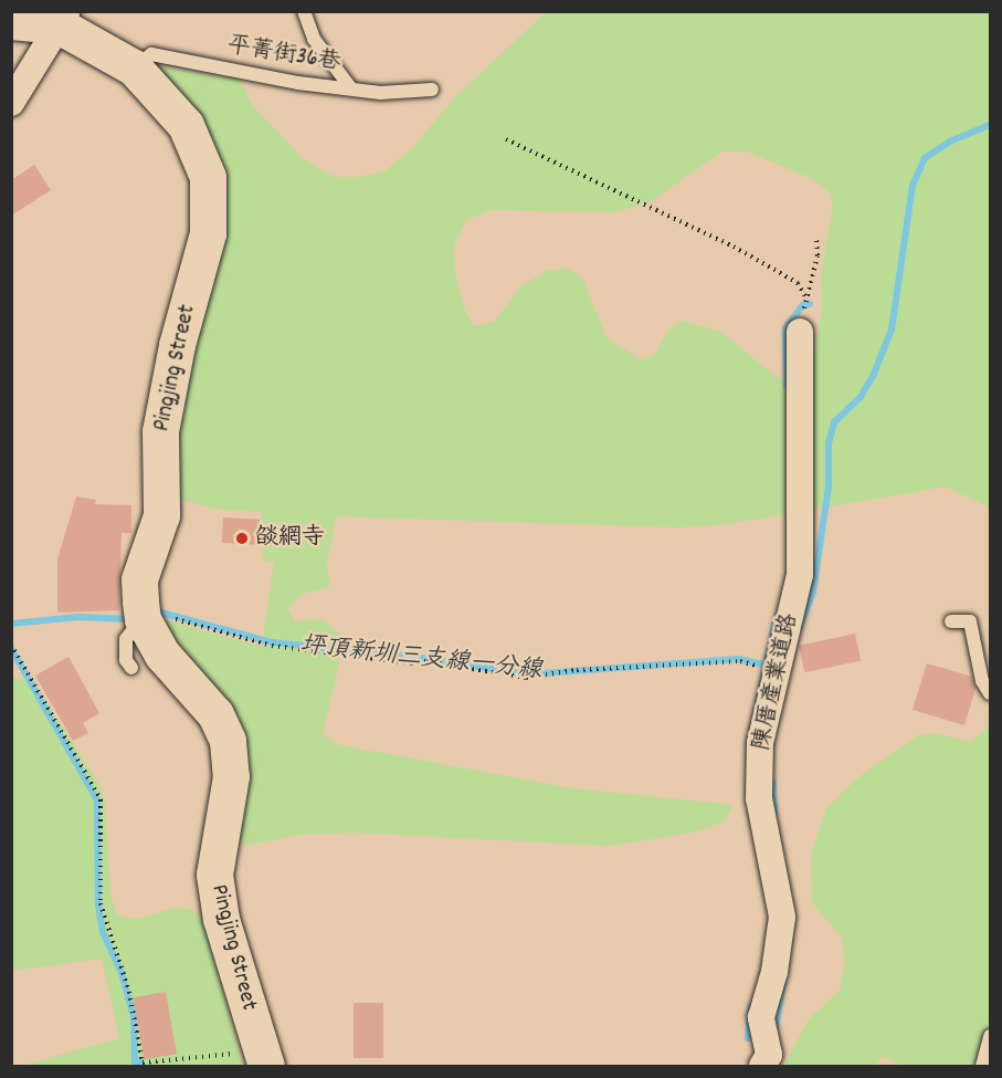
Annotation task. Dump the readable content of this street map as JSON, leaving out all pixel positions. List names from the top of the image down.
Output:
{
  "streets": {
    "street": ["Pingjing Street", "陳厝產業道路"],
    "lane": ["平菁街36巷"]
  },
  "crossings": [
    ["平菁街36巷", "Pingjing Street"]
  ],
  "water": ["坪頂新圳三支線一分線"],
  "places": ["燄網寺"]
}
